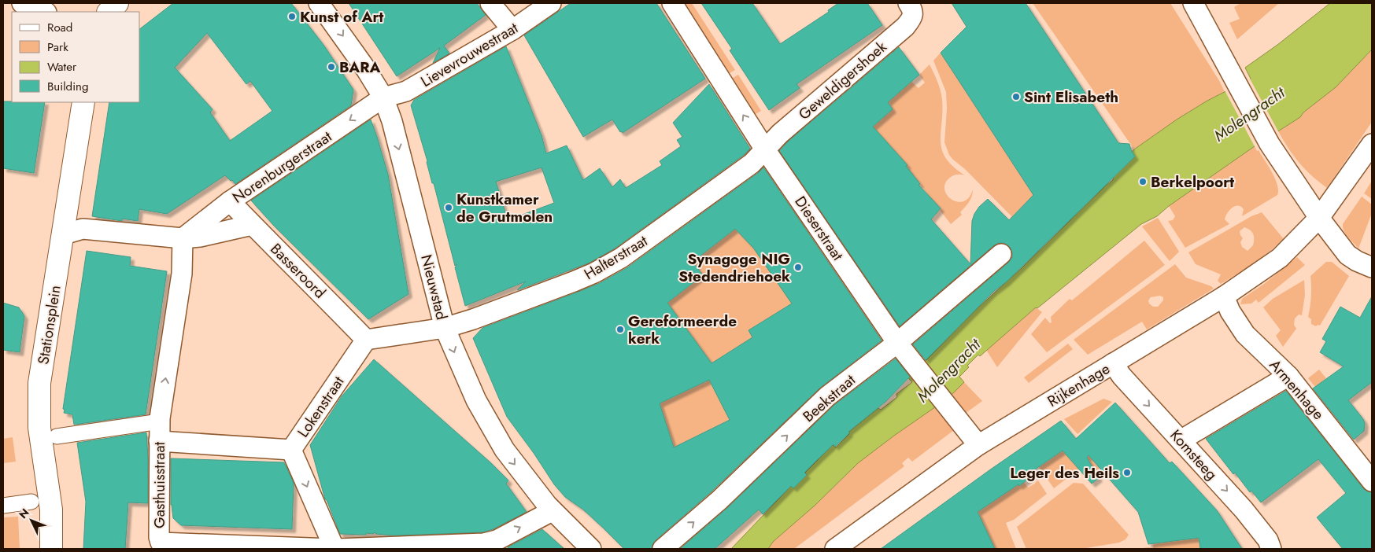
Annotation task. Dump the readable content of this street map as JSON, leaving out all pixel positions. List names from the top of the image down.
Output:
{
  "streets": {
    "street": [
      "Lievevrouwestraat",
      "Geweldigershoek",
      "Norenburgerstraat",
      "Dieserstraat",
      "Halterstraat",
      "Basseroord",
      "Nieuwstad",
      "Stationsplein",
      "Rijkenhage",
      "Armenhage",
      "Beekstraat",
      "Lokenstraat",
      "Komsteeg",
      "Gasthuisstraat"
    ]
  },
  "crossings": [
    ["Lievevrouwestraat", "Norenburgerstraat"],
    ["Lievevrouwestraat", "Nieuwstad"],
    ["Geweldigershoek", "Dieserstraat"],
    ["Geweldigershoek", "Halterstraat"],
    ["Norenburgerstraat", "Basseroord"],
    ["Norenburgerstraat", "Nieuwstad"],
    ["Norenburgerstraat", "Stationsplein"],
    ["Norenburgerstraat", "Gasthuisstraat"],
    ["Dieserstraat", "Halterstraat"],
    ["Dieserstraat", "Rijkenhage"],
    ["Dieserstraat", "Beekstraat"],
    ["Halterstraat", "Nieuwstad"],
    ["Basseroord", "Lokenstraat"],
    ["Rijkenhage", "Armenhage"],
    ["Rijkenhage", "Komsteeg"],
    ["Lokenstraat", "Gasthuisstraat"]
  ],
  "one_way": [
    "Norenburgerstraat",
    "Nieuwstad",
    "Beekstraat",
    "Lokenstraat",
    "Komsteeg"
  ],
  "water": ["Molengracht"],
  "places": [
    "Kunst of Art",
    "BARA",
    "Sint Elisabeth",
    "Berkelpoort",
    "Kunstkamer de Grutmolen",
    "Synagoge NIG Stedendriehoek",
    "Gereformeerde kerk",
    "Leger des Heils"
  ],
  "legend": [
    "Road",
    "Park",
    "Water",
    "Building"
  ],
  "north": "top left"
}
